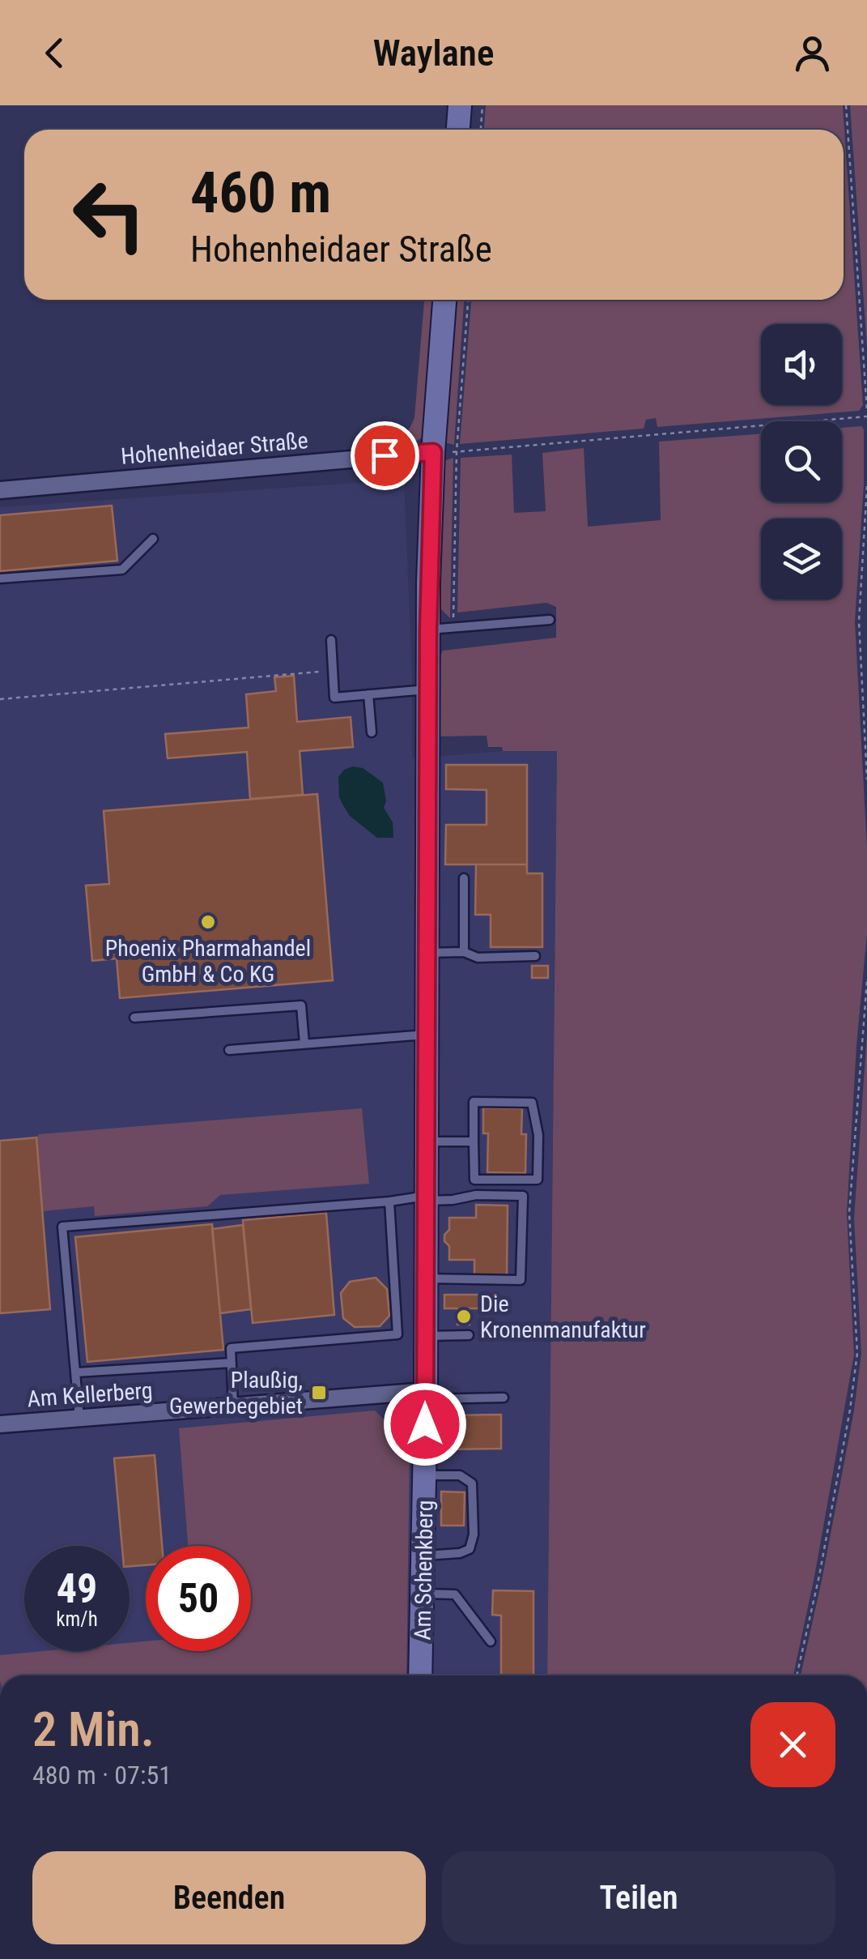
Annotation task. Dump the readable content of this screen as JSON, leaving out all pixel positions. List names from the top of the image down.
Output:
{
  "streets": {
    "main road": ["Am Schenkberg"],
    "street": ["Hohenheidaer Straße", "Am Kellerberg"]
  },
  "crossings": [
    ["Hohenheidaer Straße", "Am Schenkberg"],
    ["Am Kellerberg", "Am Schenkberg"]
  ],
  "places": {
    "other": ["Phoenix Pharmahandel GmbH & Co KG", "Die Kronenmanufaktur"],
    "transit": ["Plaußig, Gewerbegebiet"]
  },
  "page": {
    "header": "Waylane",
    "turn": ["460 m", "Hohenheidaer Straße"],
    "speed": "49 km/h",
    "limit": "50",
    "heading": ["2 Min.", "480 m · 07:51"],
    "buttons": ["Beenden", "Teilen"]
  }
}
